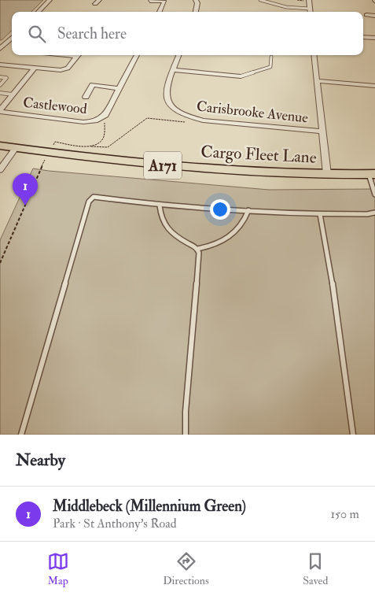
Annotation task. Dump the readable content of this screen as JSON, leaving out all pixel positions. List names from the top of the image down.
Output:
{
  "streets": {
    "main road": ["Cargo Fleet Lane", "A171"],
    "street": ["Castlewood", "Carisbrooke Avenue"]
  },
  "page": {
    "search": "Search here",
    "pins": "1",
    "heading": "Nearby",
    "list": [
      {
        "mark": "1",
        "name": "Middlebeck (Millennium Green)",
        "note": "Park · St Anthony's Road",
        "value": "150 m"
      }
    ],
    "nav": ["Map", "Directions", "Saved"]
  }
}
